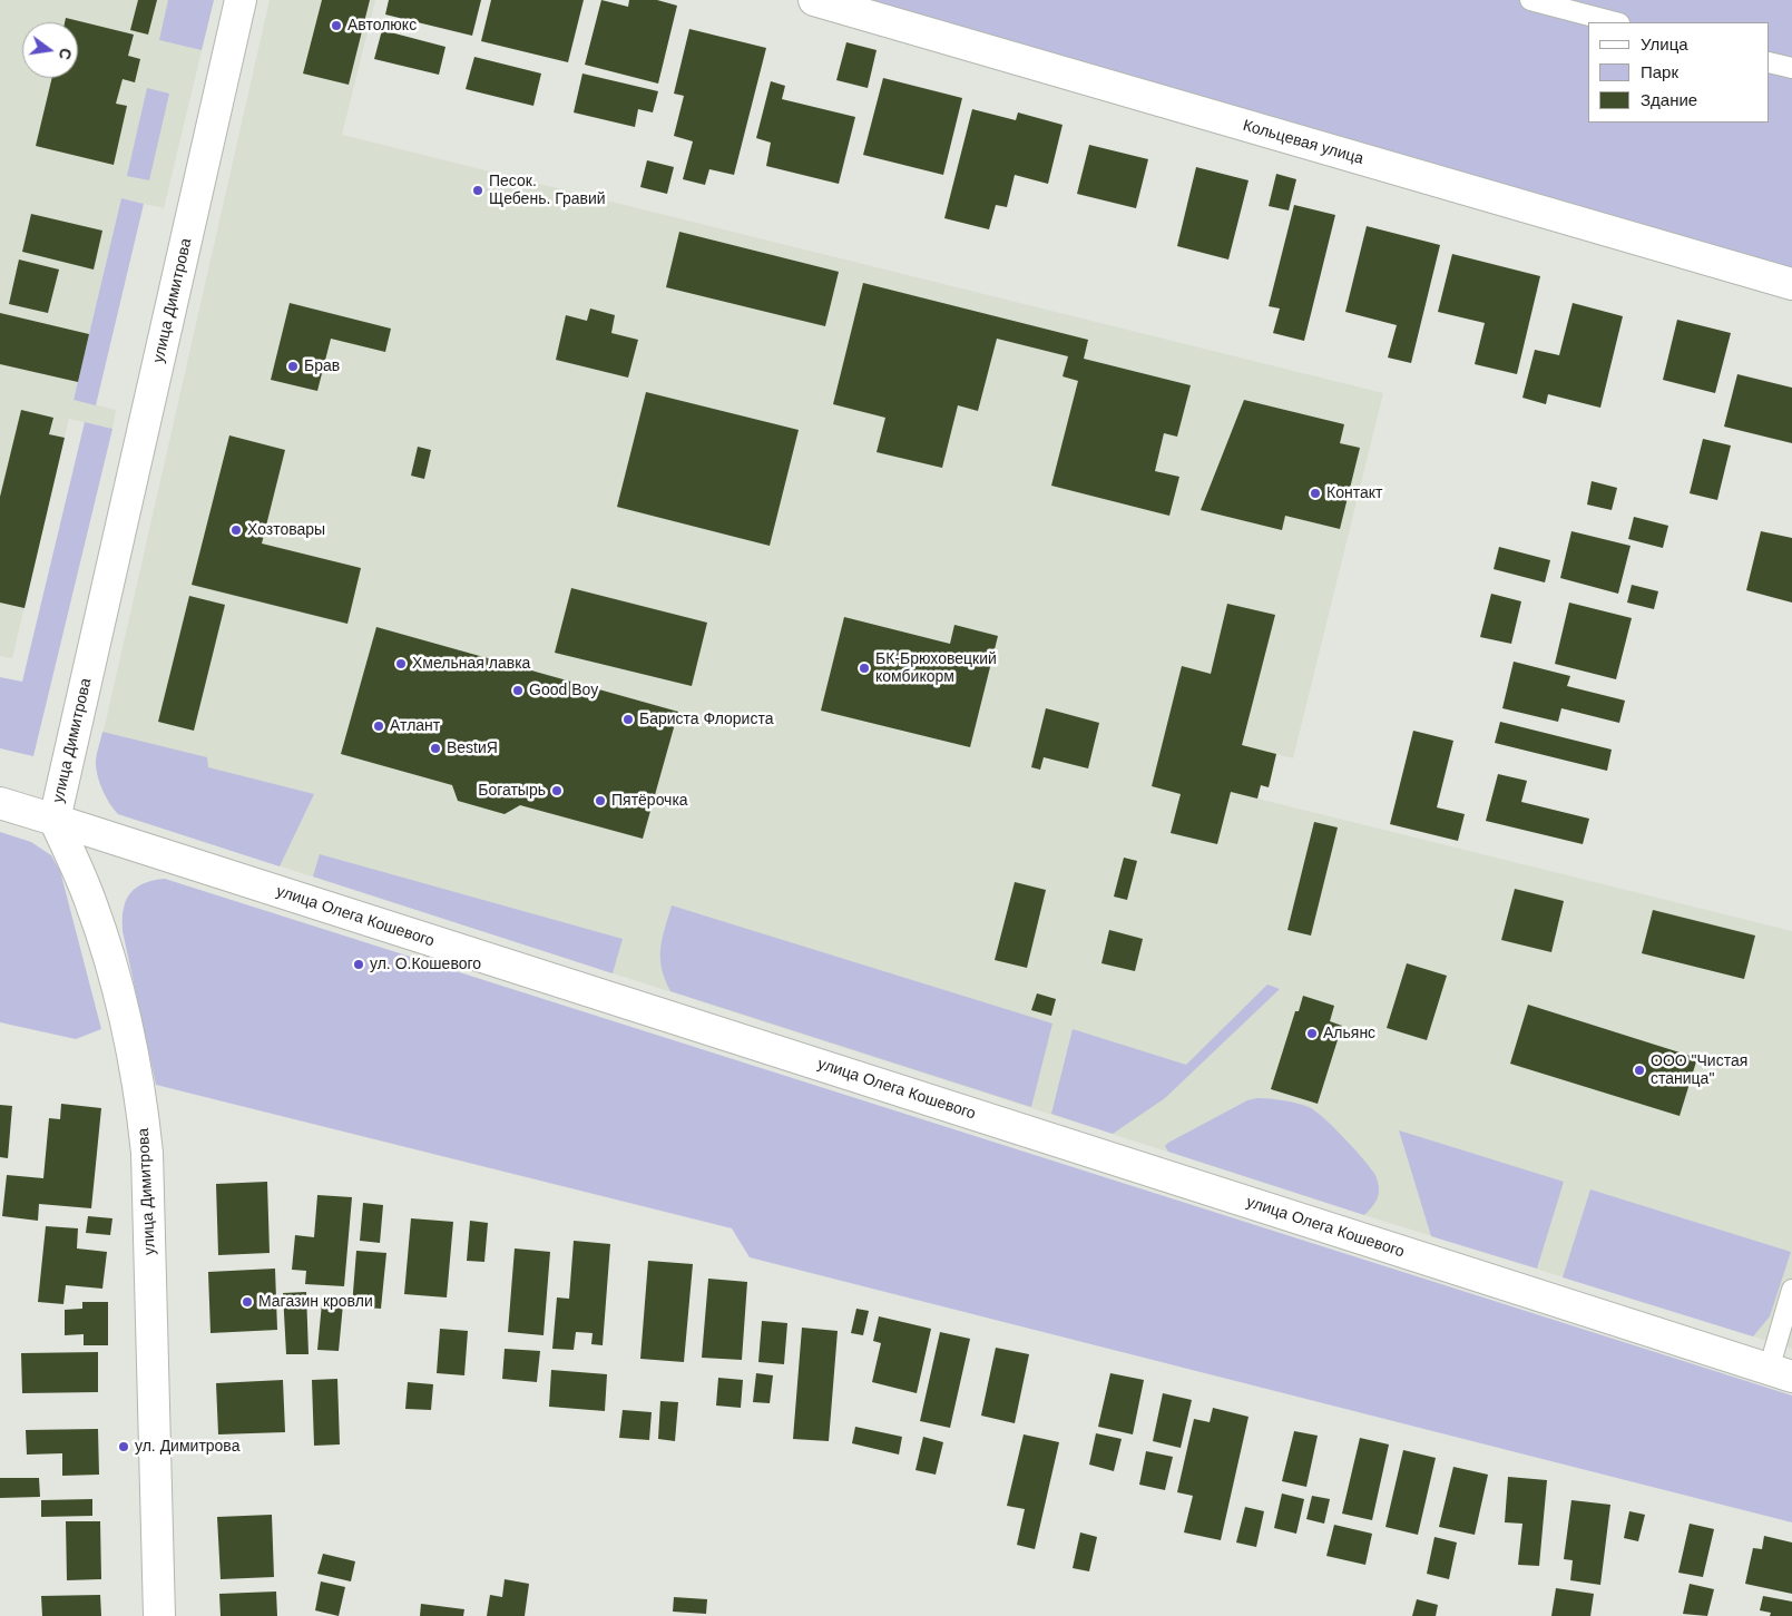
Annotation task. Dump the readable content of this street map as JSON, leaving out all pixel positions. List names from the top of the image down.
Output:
{
  "streets": {
    "street": ["Кольцевая улица", "улица Димитрова", "улица Олега Кошевого"]
  },
  "crossings": [
    ["улица Димитрова", "улица Олега Кошевого"]
  ],
  "places": [
    "Автолюкс",
    "Песок. Щебень. Гравий",
    "Брав",
    "Контакт",
    "Хозтовары",
    "Хмельная лавка",
    "БК-Брюховецкий комбикорм",
    "Good Boy",
    "Бариста Флориста",
    "Атлант",
    "BestиЯ",
    "Богатырь",
    "Пятёрочка",
    "ул. О.Кошевого",
    "Альянс",
    "ООО \"Чистая станица\"",
    "Магазин кровли",
    "ул. Димитрова"
  ],
  "legend": ["Улица", "Парк", "Здание"],
  "north": "right"
}
